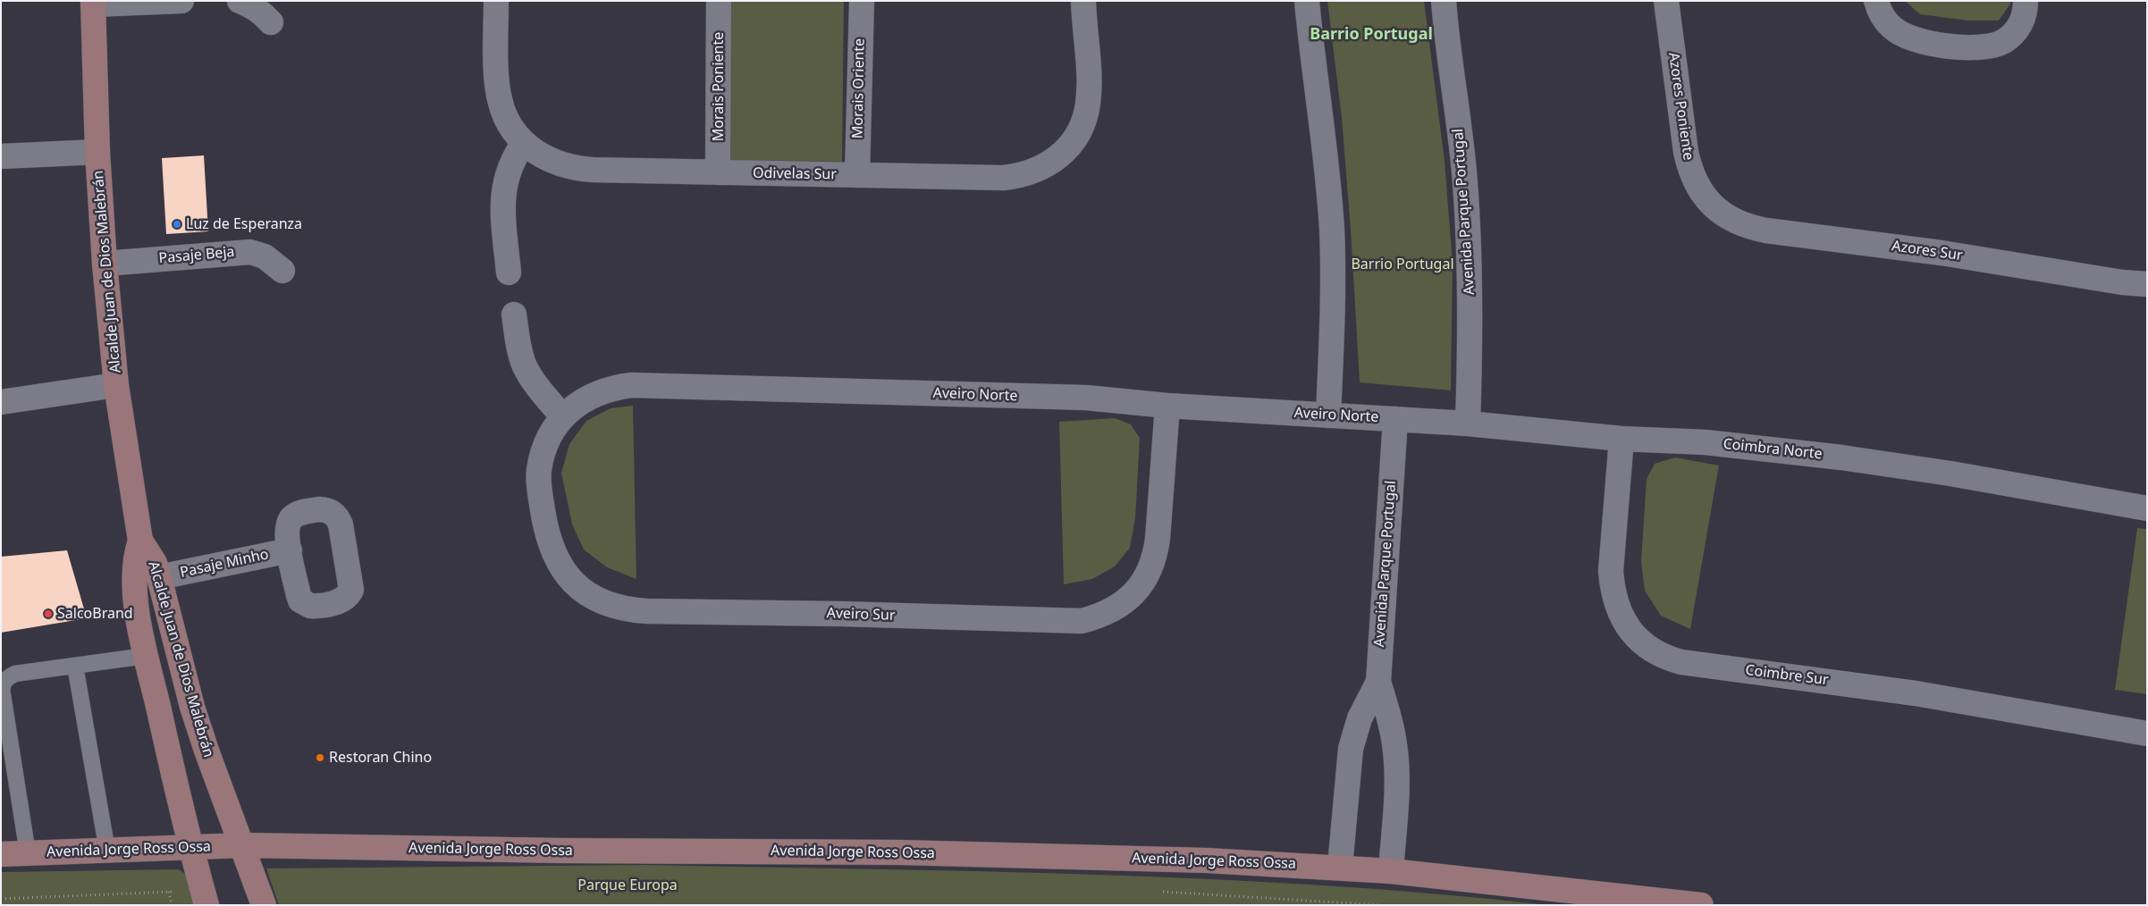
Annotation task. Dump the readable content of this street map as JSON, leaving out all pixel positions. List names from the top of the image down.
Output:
{
  "streets": {
    "street": [
      "Morais Poniente",
      "Morais Oriente",
      "Azores Poniente",
      "Odivelas Sur",
      "Avenida Parque Portugal",
      "Azores Sur",
      "Pasaje Beja",
      "Alcalde Juan de Dios Malebrán",
      "Aveiro Norte",
      "Coimbra Norte",
      "Pasaje Minho",
      "Aveiro Sur",
      "Coimbre Sur",
      "Avenida Jorge Ross Ossa"
    ]
  },
  "crossings": [
    ["Morais Poniente", "Odivelas Sur"],
    ["Morais Oriente", "Odivelas Sur"],
    ["Azores Poniente", "Azores Sur"],
    ["Avenida Parque Portugal", "Aveiro Norte"],
    ["Avenida Parque Portugal", "Coimbra Norte"],
    ["Avenida Parque Portugal", "Avenida Jorge Ross Ossa"],
    ["Pasaje Beja", "Alcalde Juan de Dios Malebrán"],
    ["Alcalde Juan de Dios Malebrán", "Pasaje Minho"],
    ["Alcalde Juan de Dios Malebrán", "Avenida Jorge Ross Ossa"],
    ["Aveiro Norte", "Coimbra Norte"],
    ["Aveiro Norte", "Aveiro Sur"],
    ["Coimbra Norte", "Coimbre Sur"]
  ],
  "districts": ["Barrio Portugal"],
  "parks": ["Barrio Portugal", "Parque Europa"],
  "places": ["Luz de Esperanza", "SalcoBrand", "Restoran Chino"]
}
